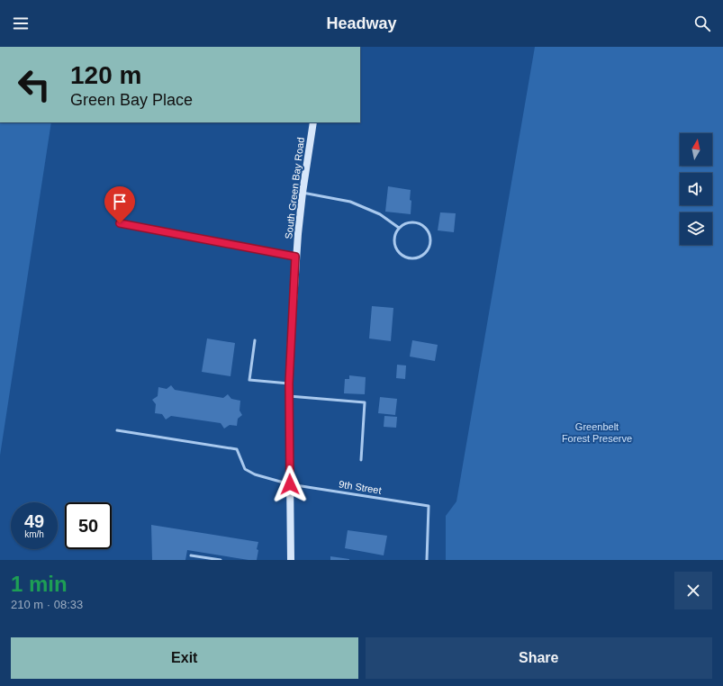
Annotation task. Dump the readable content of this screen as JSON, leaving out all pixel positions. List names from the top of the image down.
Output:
{
  "streets": {
    "main road": ["South Green Bay Road"],
    "lane": ["9th Street"]
  },
  "crossings": [
    ["South Green Bay Road", "9th Street"]
  ],
  "parks": ["Greenbelt Forest Preserve"],
  "north": "top",
  "page": {
    "header": "Headway",
    "turn": ["120 m", "Green Bay Place"],
    "speed": "49 km/h",
    "limit": "50",
    "heading": ["1 min", "210 m · 08:33"],
    "buttons": ["Exit", "Share"]
  }
}
